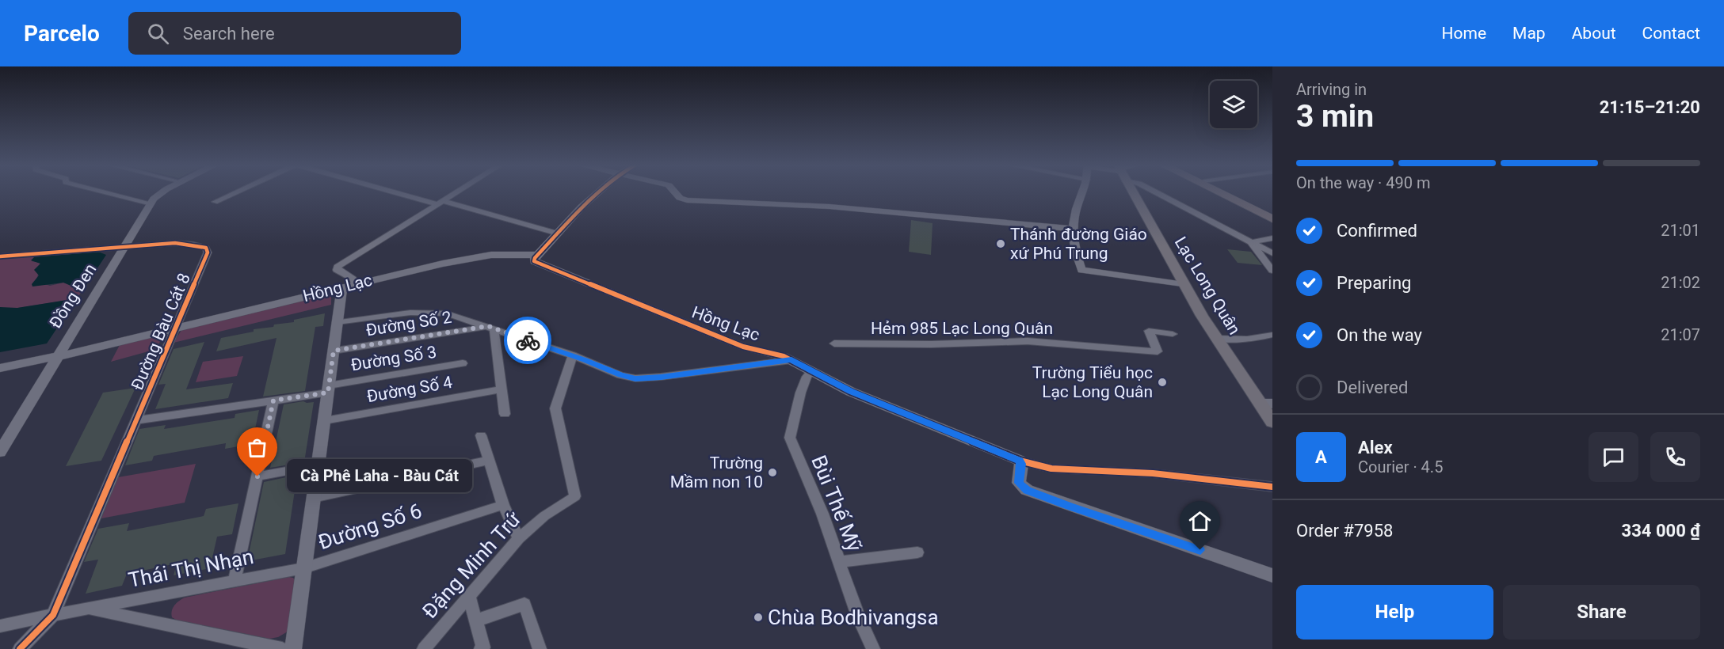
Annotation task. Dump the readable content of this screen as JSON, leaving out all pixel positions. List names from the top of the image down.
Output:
{
  "streets": {
    "main road": ["Lạc Long Quân"],
    "street": [
      "Hồng Lạc",
      "Đồng Đen",
      "Đường Số 2",
      "Hẻm 985 Lạc Long Quân",
      "Đường Bàu Cát 8",
      "Đường Số 3",
      "Đường Số 4",
      "Bùi Thế Mỹ",
      "Đường Số 6",
      "Đặng Minh Trứ",
      "Thái Thị Nhạn"
    ]
  },
  "crossings": [
    ["Hồng Lạc", "Đồng Đen"],
    ["Hồng Lạc", "Đường Bàu Cát 8"],
    ["Hồng Lạc", "Bùi Thế Mỹ"],
    ["Đồng Đen", "Đường Bàu Cát 8"],
    ["Đường Bàu Cát 8", "Đường Số 3"],
    ["Đường Bàu Cát 8", "Thái Thị Nhạn"],
    ["Đường Số 6", "Thái Thị Nhạn"]
  ],
  "places": [
    "Thánh đường Giáo xứ Phú Trung",
    "Trường Tiểu học Lạc Long Quân",
    "Trường Mầm non 10",
    "Cà Phê Laha - Bàu Cát",
    "Chùa Bodhivangsa"
  ],
  "page": {
    "header": "Parcelo",
    "search": "Search here",
    "nav": [
      "Home",
      "Map",
      "About",
      "Contact"
    ],
    "heading": ["3 min", "Arriving in", "21:15–21:20"],
    "panel": [
      "Alex",
      "Courier · 4.5",
      "Order #7958",
      "334 000 ₫"
    ],
    "bar": "On the way · 490 m",
    "list": [
      ["Confirmed", "21:01"],
      ["Preparing", "21:02"],
      ["On the way", "21:07"],
      "Delivered"
    ],
    "round": "A",
    "bubble": "Cà Phê Laha - Bàu Cát",
    "buttons": ["Help", "Share"]
  }
}
